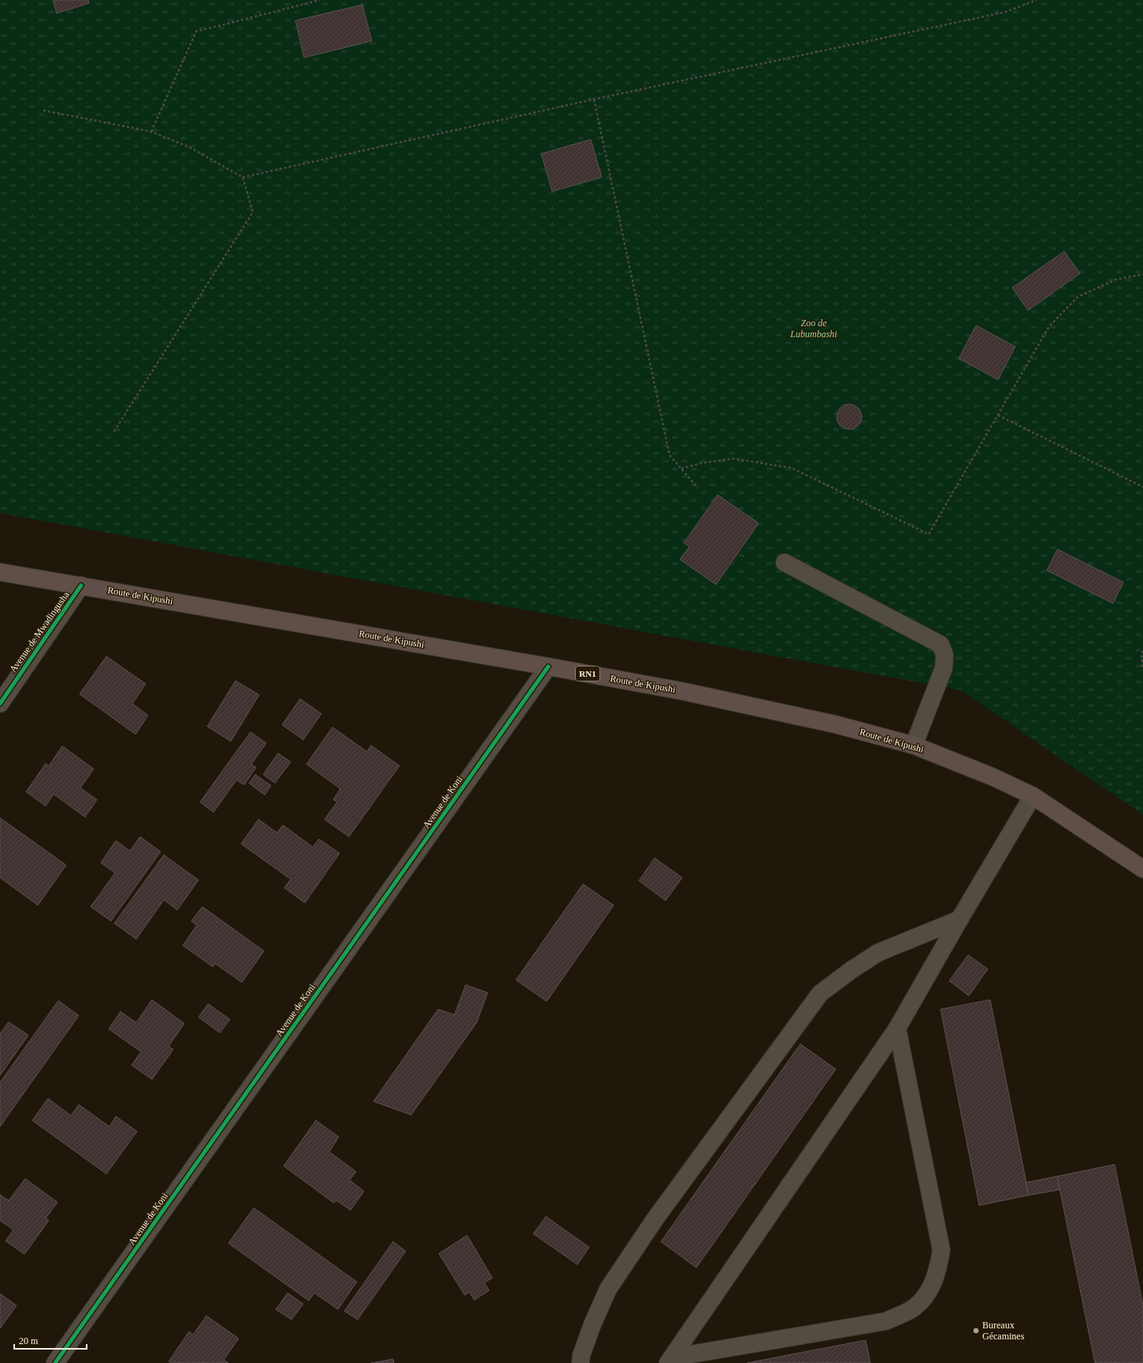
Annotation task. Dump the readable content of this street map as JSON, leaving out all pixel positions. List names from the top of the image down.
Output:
{
  "streets": {
    "highway": ["Route de Kipushi", "RN1"],
    "street": ["Avenue de Mwadingusha", "Avenue de Koni"]
  },
  "crossings": [
    ["Route de Kipushi", "Avenue de Mwadingusha"],
    ["Route de Kipushi", "Avenue de Koni"]
  ],
  "parks": ["Zoo de Lubumbashi"],
  "places": ["Bureaux Gécamines"],
  "scale_bar": "20 m"
}
